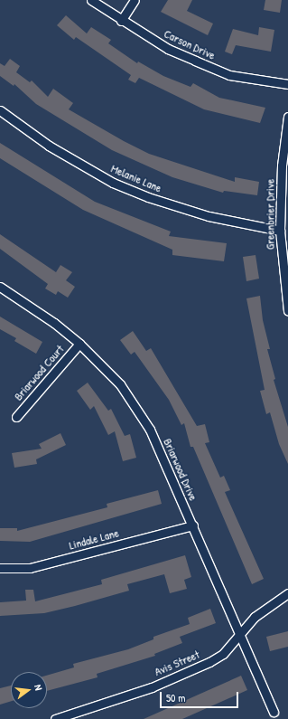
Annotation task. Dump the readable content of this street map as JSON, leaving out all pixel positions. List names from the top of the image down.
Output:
{
  "streets": {
    "street": [
      "Carson Drive",
      "Melanie Lane",
      "Greenbrier Drive",
      "Briarwood Court",
      "Briarwood Drive",
      "Lindale Lane",
      "Avis Street"
    ]
  },
  "crossings": [
    ["Melanie Lane", "Greenbrier Drive"],
    ["Briarwood Court", "Briarwood Drive"],
    ["Briarwood Drive", "Lindale Lane"],
    ["Briarwood Drive", "Avis Street"]
  ],
  "scale_bar": "50 m",
  "north": "right"
}
